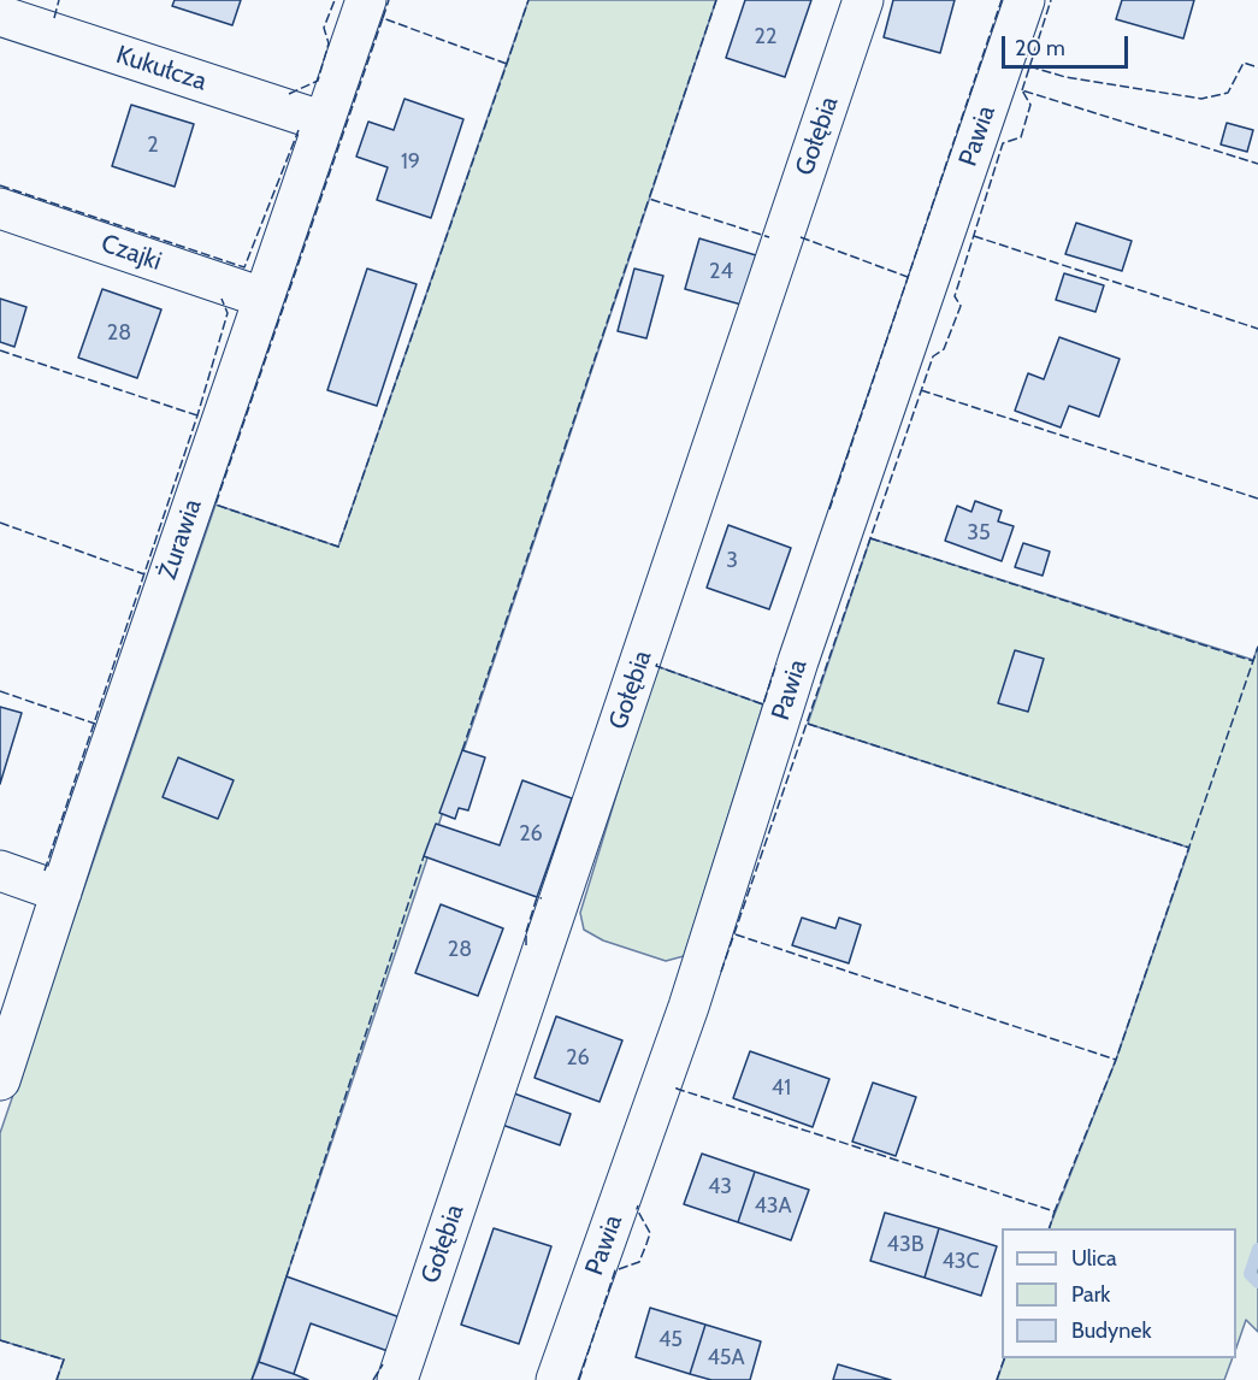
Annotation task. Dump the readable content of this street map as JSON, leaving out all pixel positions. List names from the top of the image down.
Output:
{
  "streets": {
    "street": [
      "Kukułcza",
      "Gołębia",
      "Pawia",
      "Czajki",
      "Żurawia"
    ]
  },
  "crossings": [
    ["Kukułcza", "Żurawia"],
    ["Czajki", "Żurawia"]
  ],
  "house_numbers": [
    "22",
    "2",
    "19",
    "24",
    "28",
    "35",
    "3",
    "26",
    "28",
    "26",
    "41",
    "43",
    "43A",
    "43B",
    "43C",
    "45",
    "45A"
  ],
  "legend": ["Ulica", "Park", "Budynek"],
  "scale_bar": "20 m"
}
